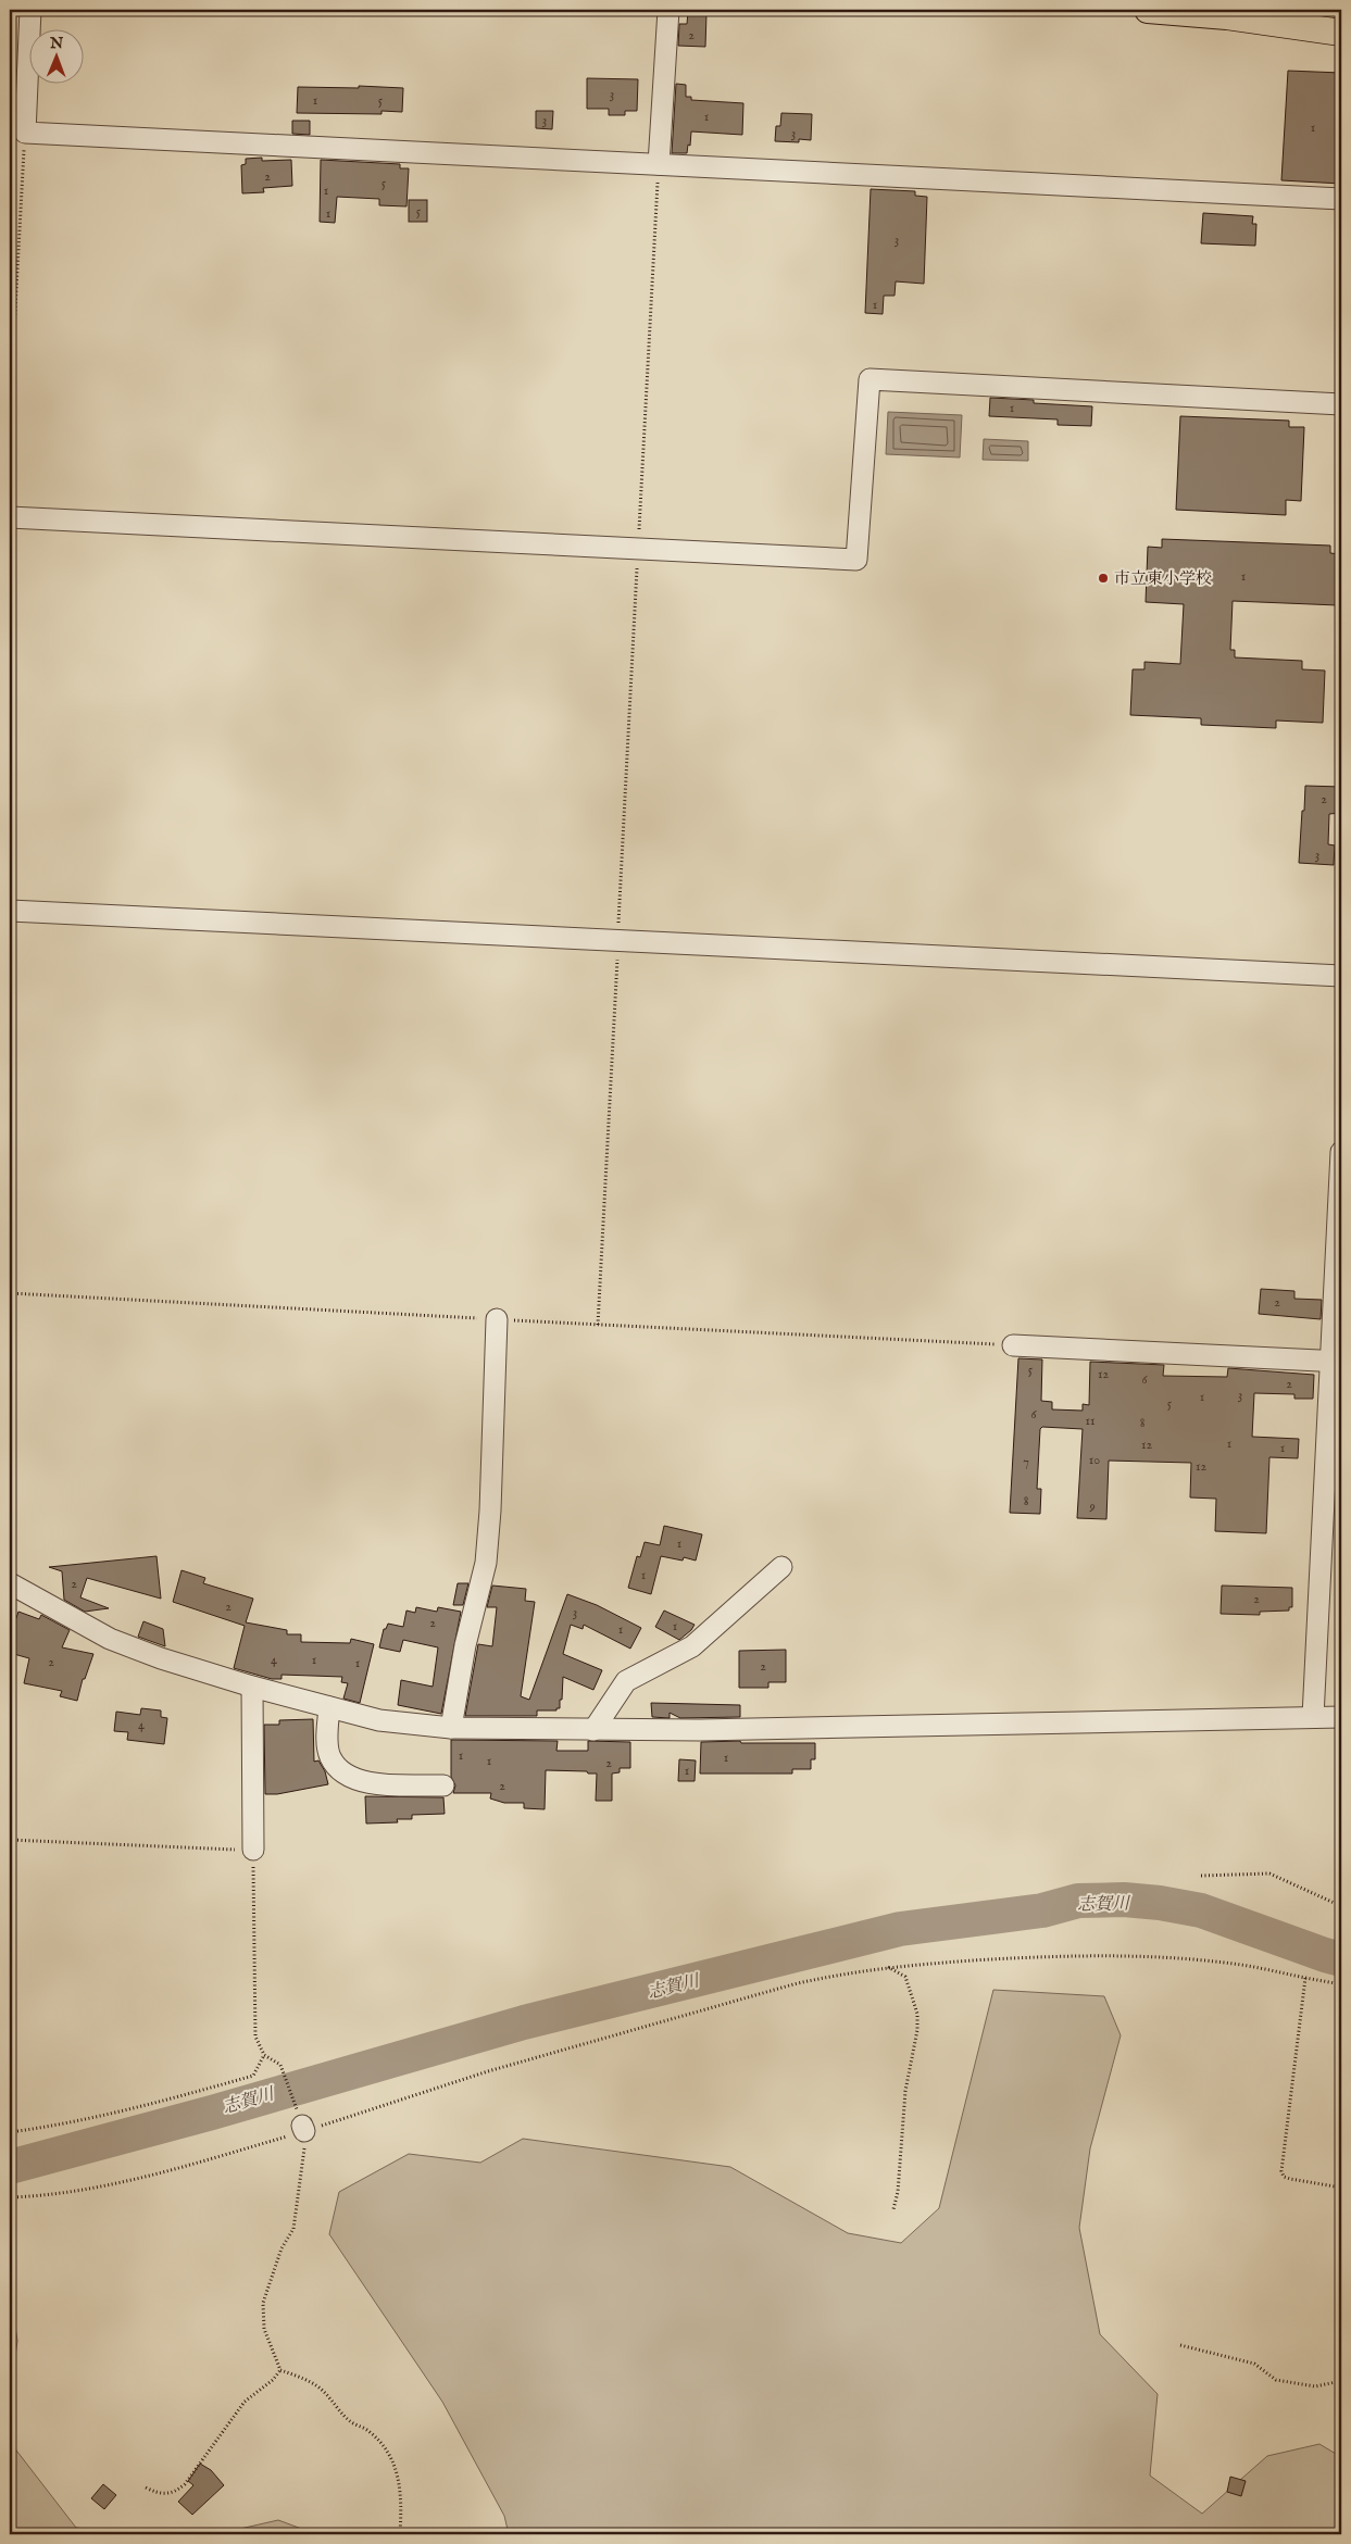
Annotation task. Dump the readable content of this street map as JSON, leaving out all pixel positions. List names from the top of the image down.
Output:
{
  "water": ["志賀川"],
  "places": ["市立東小学校"],
  "house_numbers": [
    "2",
    "3",
    "1",
    "5",
    "1",
    "3",
    "1",
    "3",
    "2",
    "5",
    "1",
    "5",
    "1",
    "3",
    "1",
    "1",
    "1",
    "2",
    "3",
    "2",
    "5",
    "12",
    "6",
    "2",
    "3",
    "1",
    "5",
    "6",
    "11",
    "8",
    "1",
    "12",
    "1",
    "10",
    "7",
    "12",
    "8",
    "9",
    "1",
    "1",
    "2",
    "2",
    "2",
    "3",
    "2",
    "1",
    "1",
    "4",
    "1",
    "2",
    "1",
    "2",
    "4",
    "1",
    "1",
    "1",
    "2",
    "1",
    "2"
  ],
  "north": "top"
}
